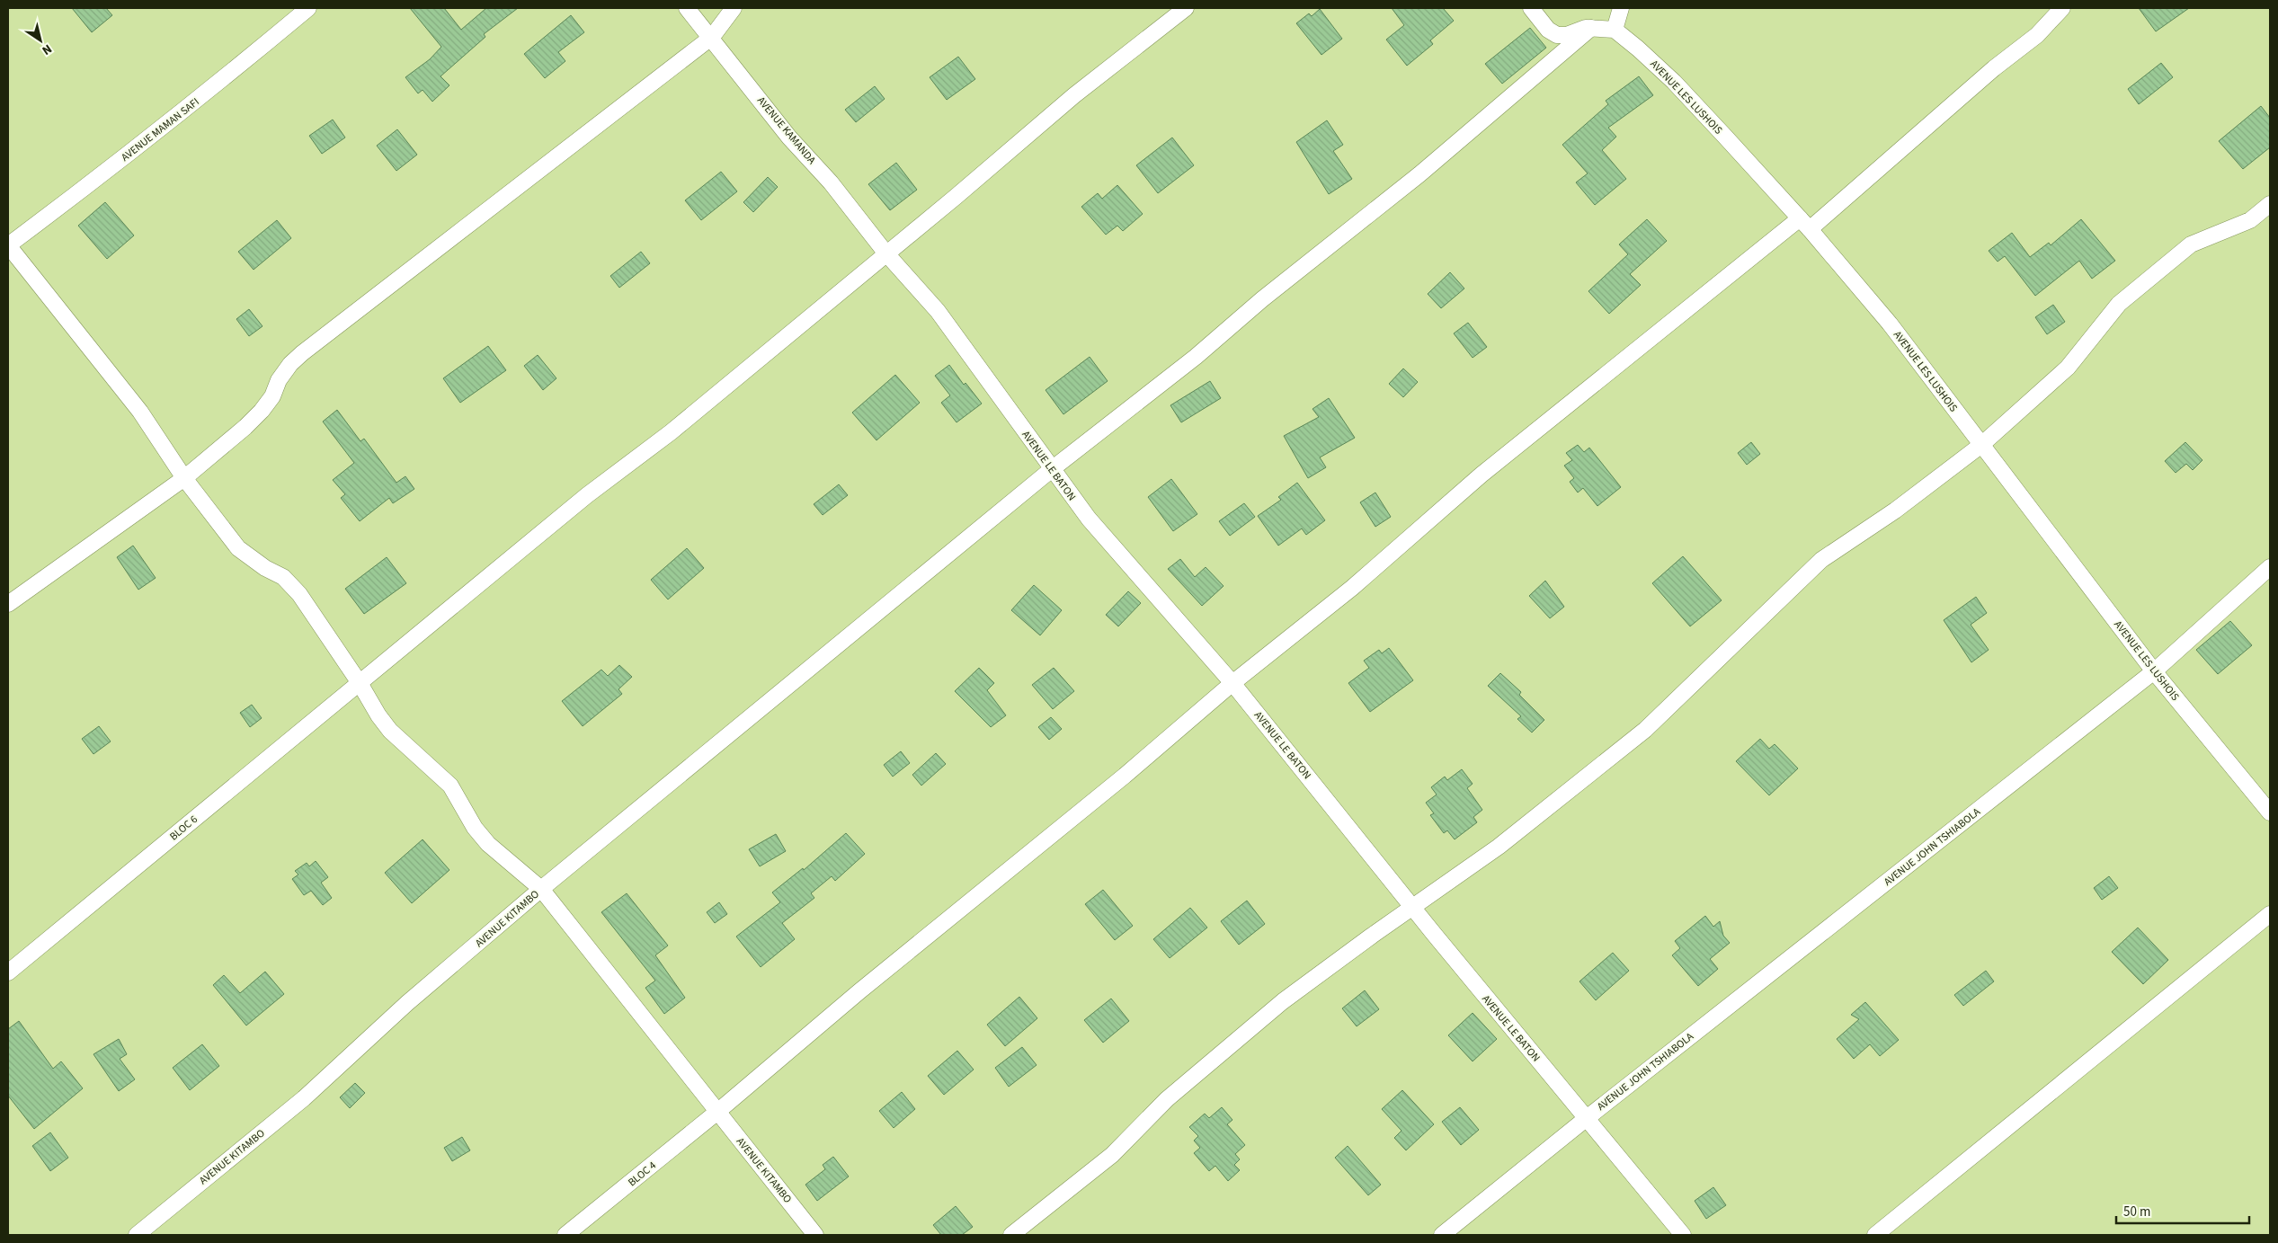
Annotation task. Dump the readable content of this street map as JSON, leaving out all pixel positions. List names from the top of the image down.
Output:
{
  "streets": {
    "street": [
      "AVENUE LES LUSHOIS",
      "AVENUE MAMAN SAFI",
      "AVENUE KAMANDA",
      "AVENUE LE BATON",
      "BLOC 6",
      "AVENUE JOHN TSHIABOLA",
      "AVENUE KITAMBO",
      "BLOC 4"
    ]
  },
  "crossings": [
    ["AVENUE LES LUSHOIS", "AVENUE JOHN TSHIABOLA"],
    ["AVENUE LES LUSHOIS", "BLOC 4"],
    ["AVENUE KAMANDA", "AVENUE LE BATON"],
    ["AVENUE KAMANDA", "BLOC 6"],
    ["AVENUE LE BATON", "BLOC 6"],
    ["AVENUE LE BATON", "AVENUE JOHN TSHIABOLA"],
    ["AVENUE LE BATON", "BLOC 4"],
    ["AVENUE KITAMBO", "BLOC 4"]
  ],
  "scale_bar": "50 m",
  "north": "bottom right"
}
